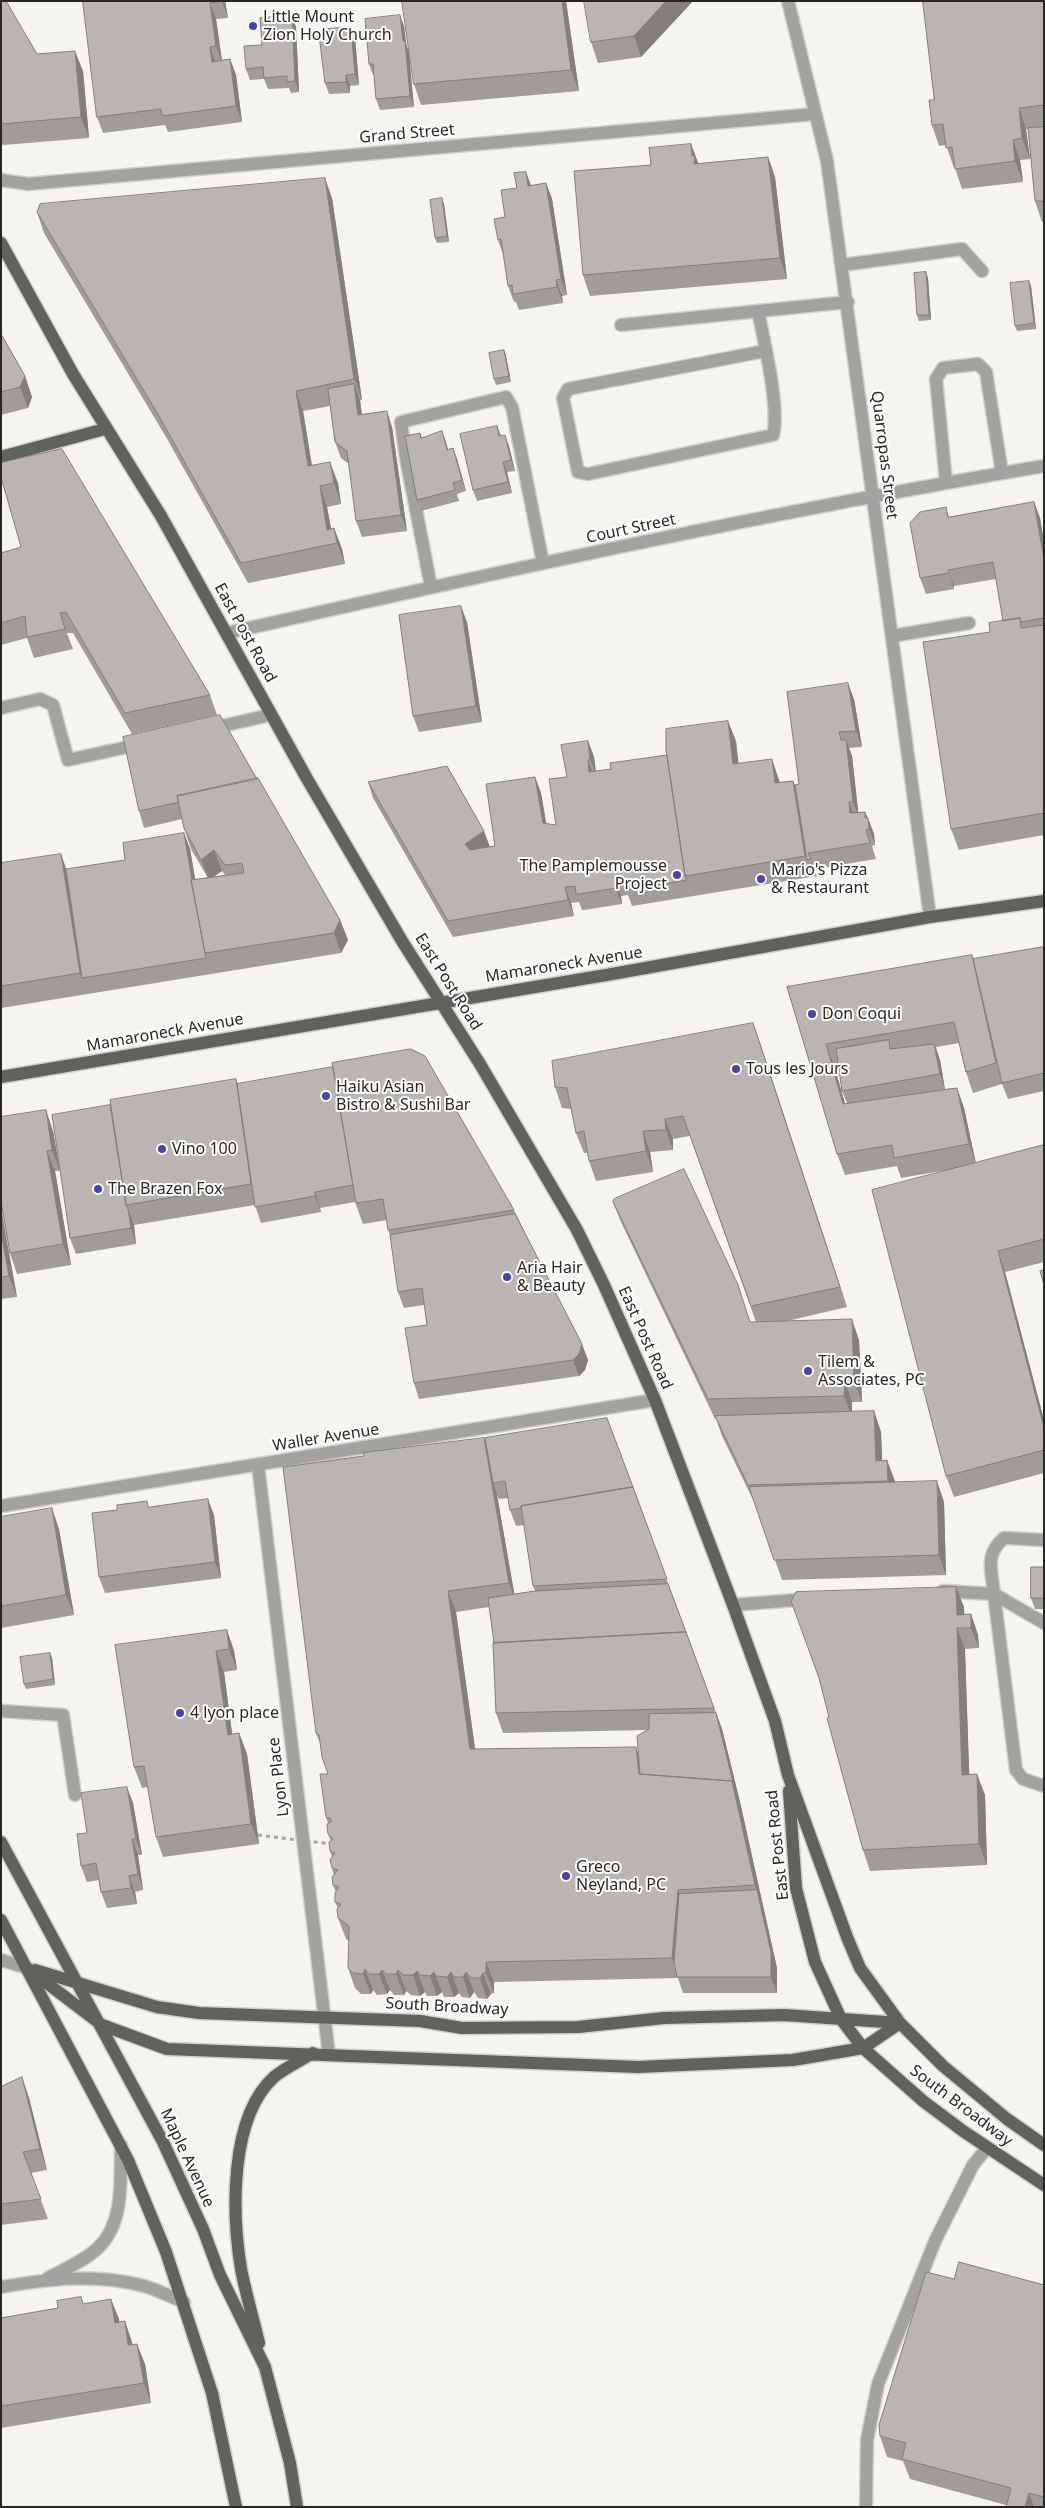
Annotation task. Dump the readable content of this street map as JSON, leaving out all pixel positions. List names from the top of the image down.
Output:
{
  "streets": {
    "main road": [
      "East Post Road",
      "Mamaroneck Avenue",
      "South Broadway",
      "Maple Avenue"
    ],
    "street": [
      "Grand Street",
      "Quarropas Street",
      "Court Street",
      "Waller Avenue",
      "Lyon Place"
    ]
  },
  "crossings": [
    ["Grand Street", "Quarropas Street"],
    ["Quarropas Street", "Court Street"],
    ["Quarropas Street", "Mamaroneck Avenue"],
    ["Court Street", "East Post Road"],
    ["East Post Road", "Mamaroneck Avenue"],
    ["East Post Road", "Waller Avenue"],
    ["East Post Road", "South Broadway"],
    ["Waller Avenue", "Lyon Place"],
    ["Lyon Place", "South Broadway"],
    ["South Broadway", "Maple Avenue"]
  ],
  "places": [
    "Little Mount Zion Holy Church",
    "The Pamplemousse Project",
    "Mario's Pizza & Restaurant",
    "Don Coqui",
    "Tous les Jours",
    "Haiku Asian Bistro & Sushi Bar",
    "Vino 100",
    "The Brazen Fox",
    "Aria Hair & Beauty",
    "Tilem & Associates, PC",
    "4 lyon place",
    "Greco Neyland, PC"
  ]
}
